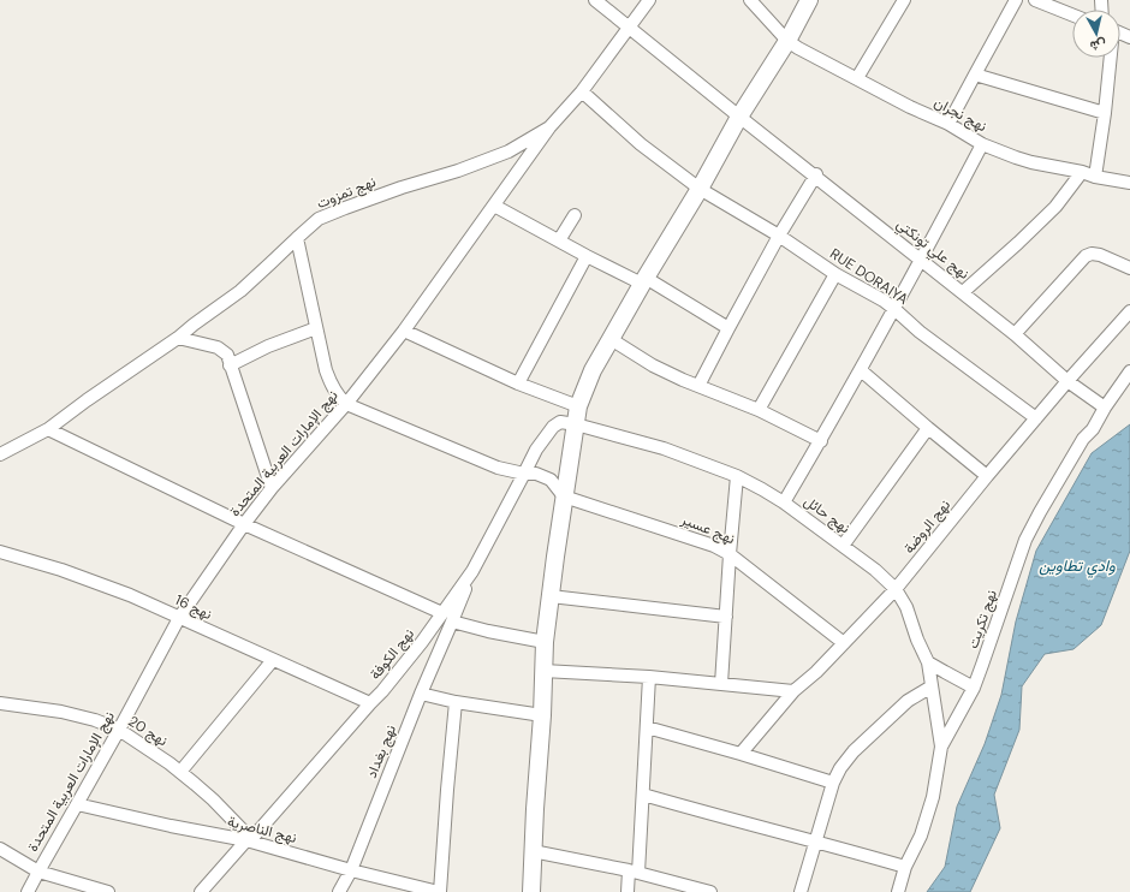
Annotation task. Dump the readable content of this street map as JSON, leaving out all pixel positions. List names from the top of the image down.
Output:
{
  "streets": {
    "street": [
      "نهج نجران",
      "نهج تمزوت",
      "نهج علي تونكتي",
      "RUE DORAIYA",
      "نهج الإمارات العربية المتحدة",
      "نهج حائل",
      "نهج الروضة",
      "نهج عسير",
      "نهج 16",
      "نهج تكريت",
      "نهج الكوفة",
      "نهج 20",
      "نهج بغداد",
      "نهج الناصرية"
    ]
  },
  "crossings": [
    ["نهج تمزوت", "نهج علي تونكتي"],
    ["نهج تمزوت", "RUE DORAIYA"],
    ["نهج تمزوت", "نهج الإمارات العربية المتحدة"],
    ["نهج علي تونكتي", "نهج الروضة"],
    ["نهج علي تونكتي", "نهج تكريت"],
    ["RUE DORAIYA", "نهج الروضة"],
    ["نهج الإمارات العربية المتحدة", "نهج 16"],
    ["نهج الإمارات العربية المتحدة", "نهج 20"],
    ["نهج الإمارات العربية المتحدة", "نهج الناصرية"],
    ["نهج حائل", "نهج الروضة"],
    ["نهج حائل", "نهج تكريت"],
    ["نهج حائل", "نهج الكوفة"],
    ["نهج الروضة", "نهج عسير"],
    ["نهج 16", "نهج الكوفة"],
    ["نهج الكوفة", "نهج 20"],
    ["نهج الكوفة", "نهج بغداد"],
    ["نهج الكوفة", "نهج الناصرية"],
    ["نهج 20", "نهج الناصرية"],
    ["نهج بغداد", "نهج الناصرية"]
  ],
  "water": ["وادي تطاوين"],
  "north": "bottom"
}
